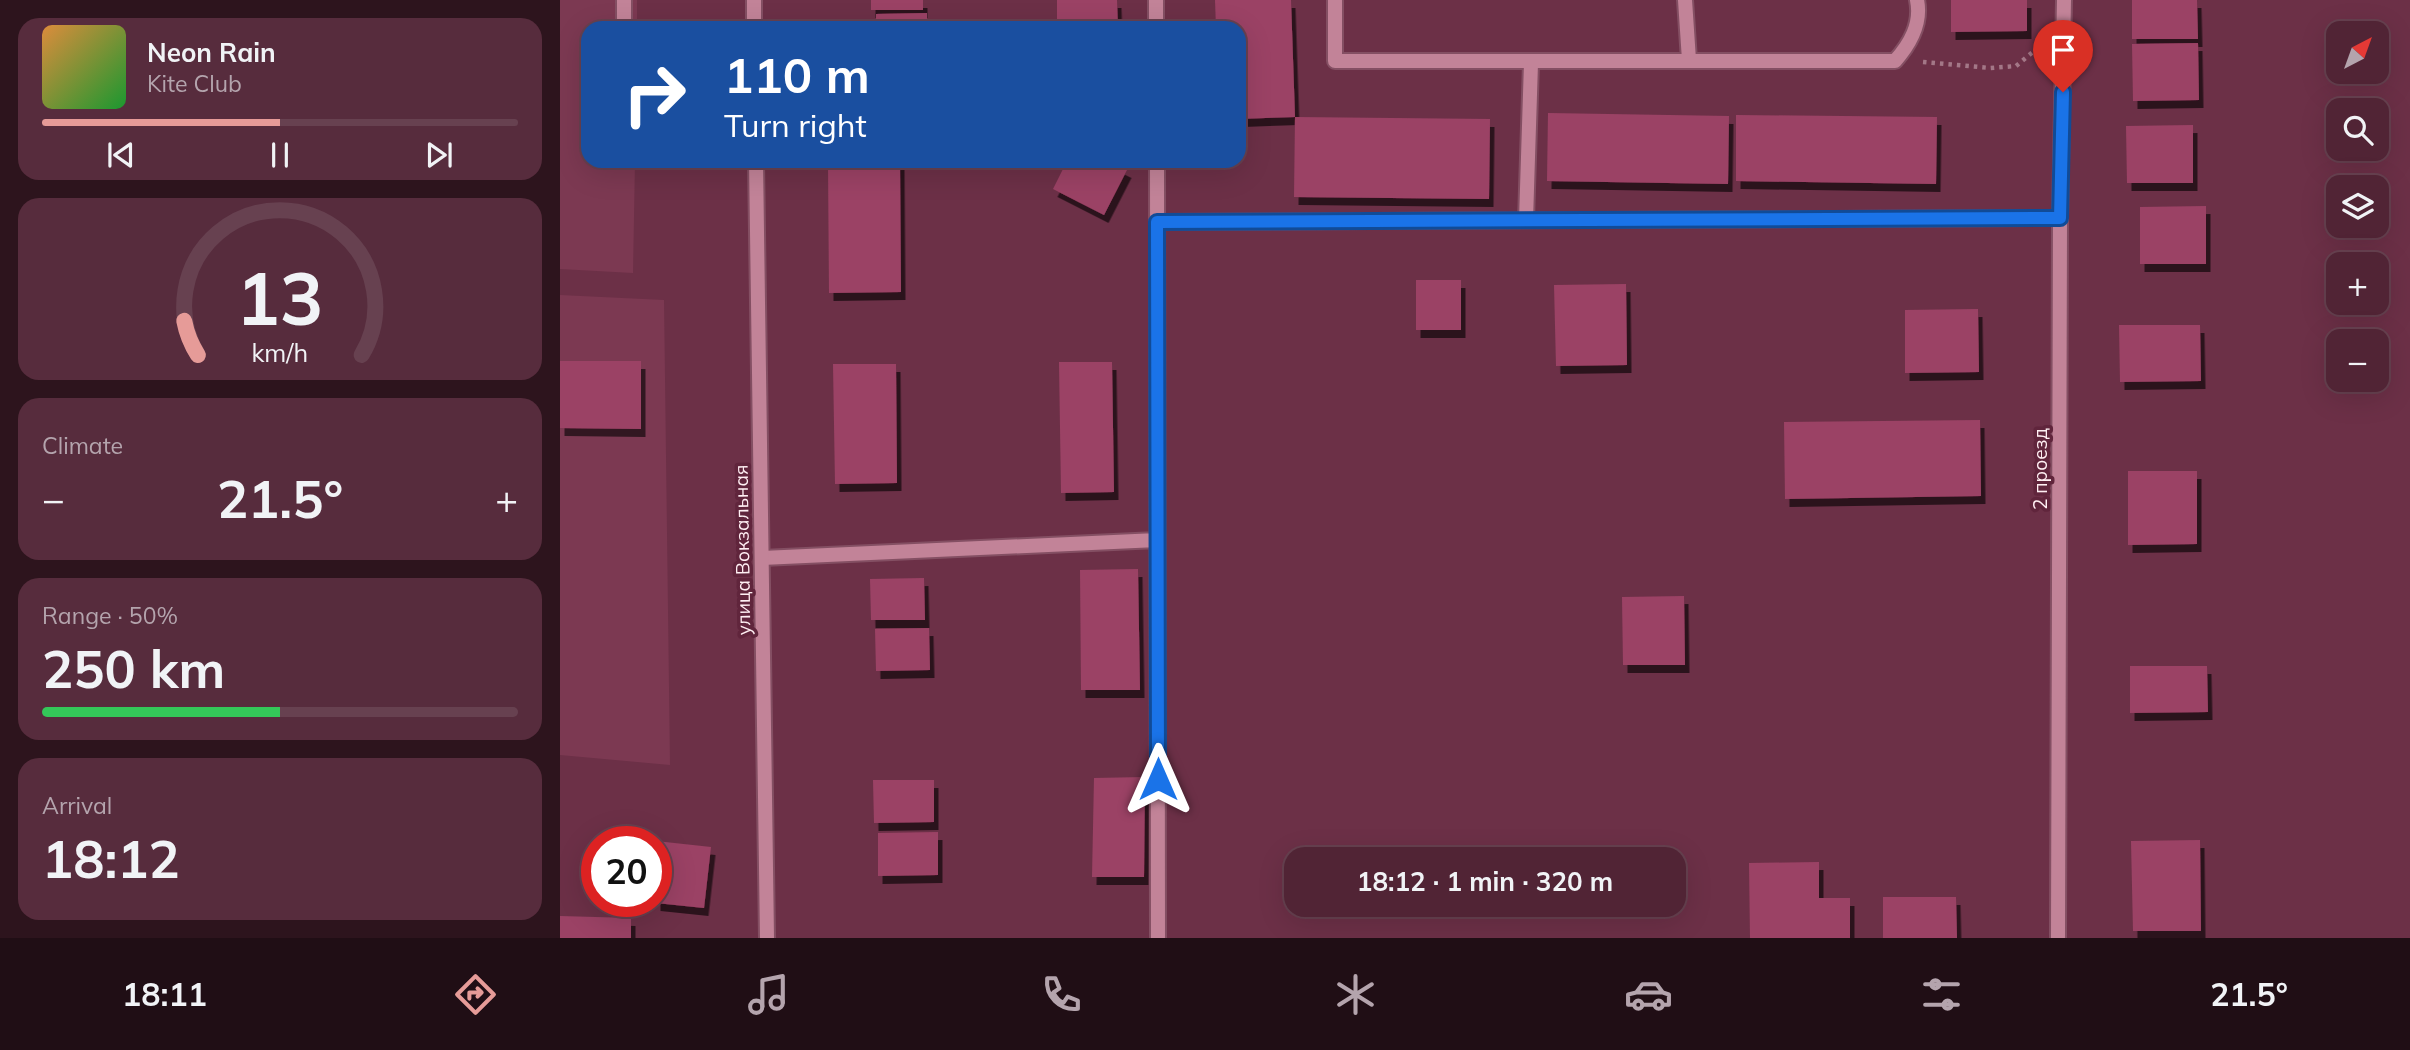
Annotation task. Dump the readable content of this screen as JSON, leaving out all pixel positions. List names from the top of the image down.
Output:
{
  "streets": {
    "street": ["2 проезд", "улица Вокзальная"]
  },
  "north": "top right",
  "page": {
    "map_buttons": ["+", "−"],
    "turn": ["110 m", "Turn right"],
    "song": ["Neon Rain", "Kite Club"],
    "tile": [
      "Climate",
      ["Range · 50%", "250 km"],
      ["Arrival", "18:12"]
    ],
    "heat": ["−", "21.5°", "+"],
    "limit": "20",
    "trip": "18:12 · 1 min · 320 m",
    "tabs": ["18:11", "21.5°"],
    "gauge": ["13", "km/h"]
  }
}
